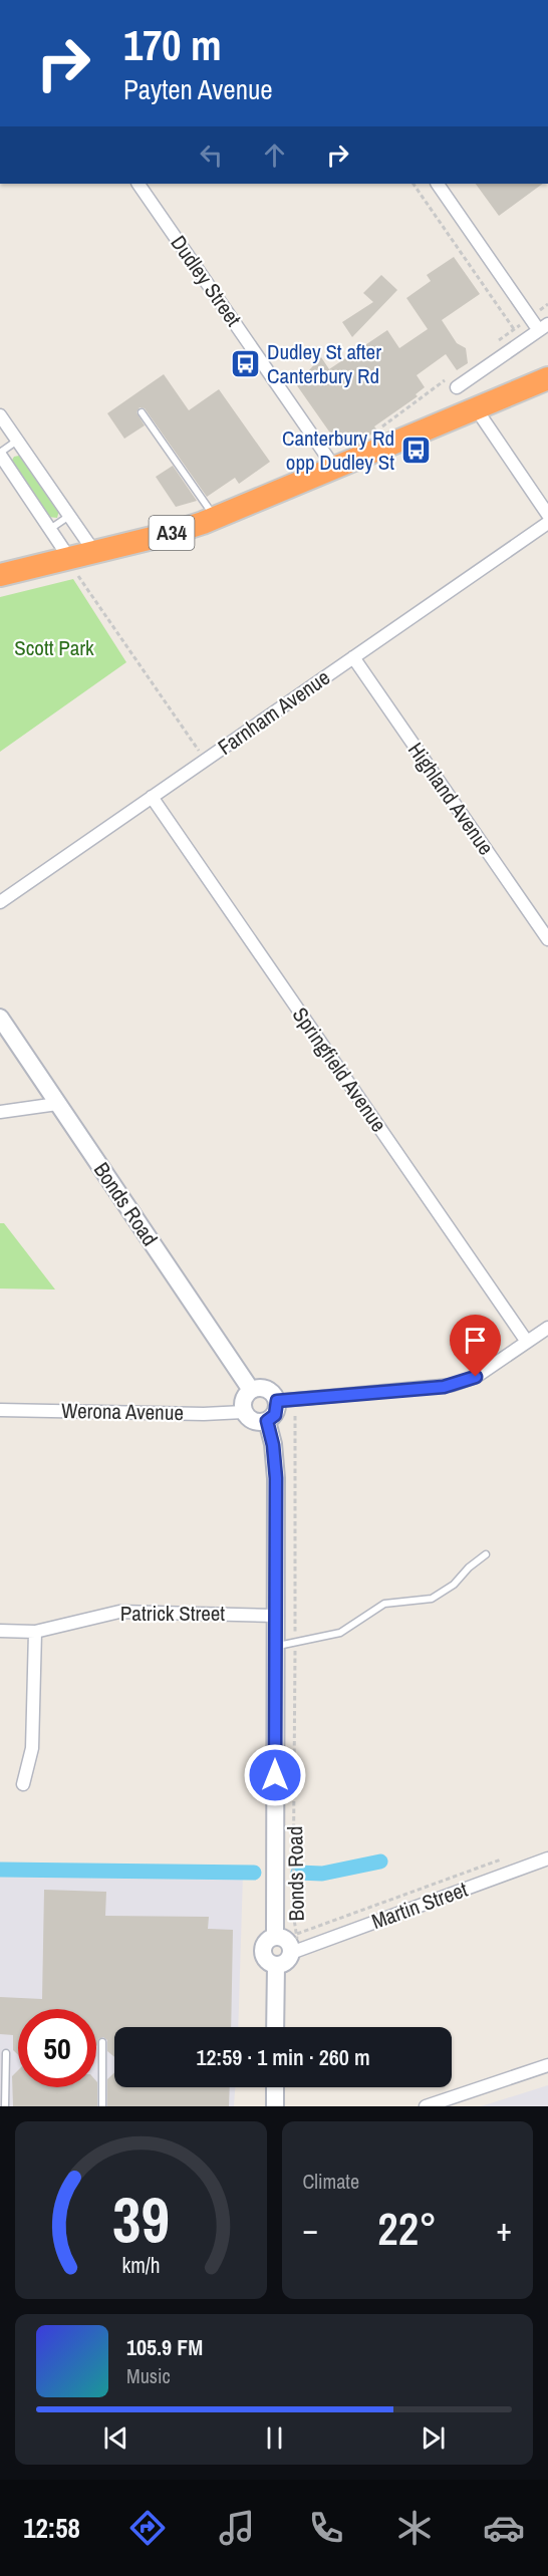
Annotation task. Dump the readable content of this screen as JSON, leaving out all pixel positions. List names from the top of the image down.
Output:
{
  "streets": {
    "highway": ["A34"],
    "main road": ["Bonds Road"],
    "street": [
      "Dudley Street",
      "Farnham Avenue",
      "Highland Avenue",
      "Springfield Avenue",
      "Werona Avenue",
      "Patrick Street",
      "Martin Street"
    ]
  },
  "crossings": [
    ["Dudley Street", "A34"],
    ["Farnham Avenue", "Highland Avenue"],
    ["Farnham Avenue", "Springfield Avenue"],
    ["Bonds Road", "Werona Avenue"],
    ["Bonds Road", "Patrick Street"],
    ["Bonds Road", "Martin Street"]
  ],
  "parks": ["Scott Park"],
  "places": {
    "bus stop": ["Dudley St after Canterbury Rd", "Canterbury Rd opp Dudley St"]
  },
  "page": {
    "turn": ["170 m", "Payten Avenue"],
    "limit": "50",
    "trip": "12:59 · 1 min · 260 m",
    "tile": "Climate",
    "heat": ["−", "22°", "+"],
    "song": ["105.9 FM", "Music"],
    "tabs": "12:58",
    "gauge": ["39", "km/h"]
  }
}
